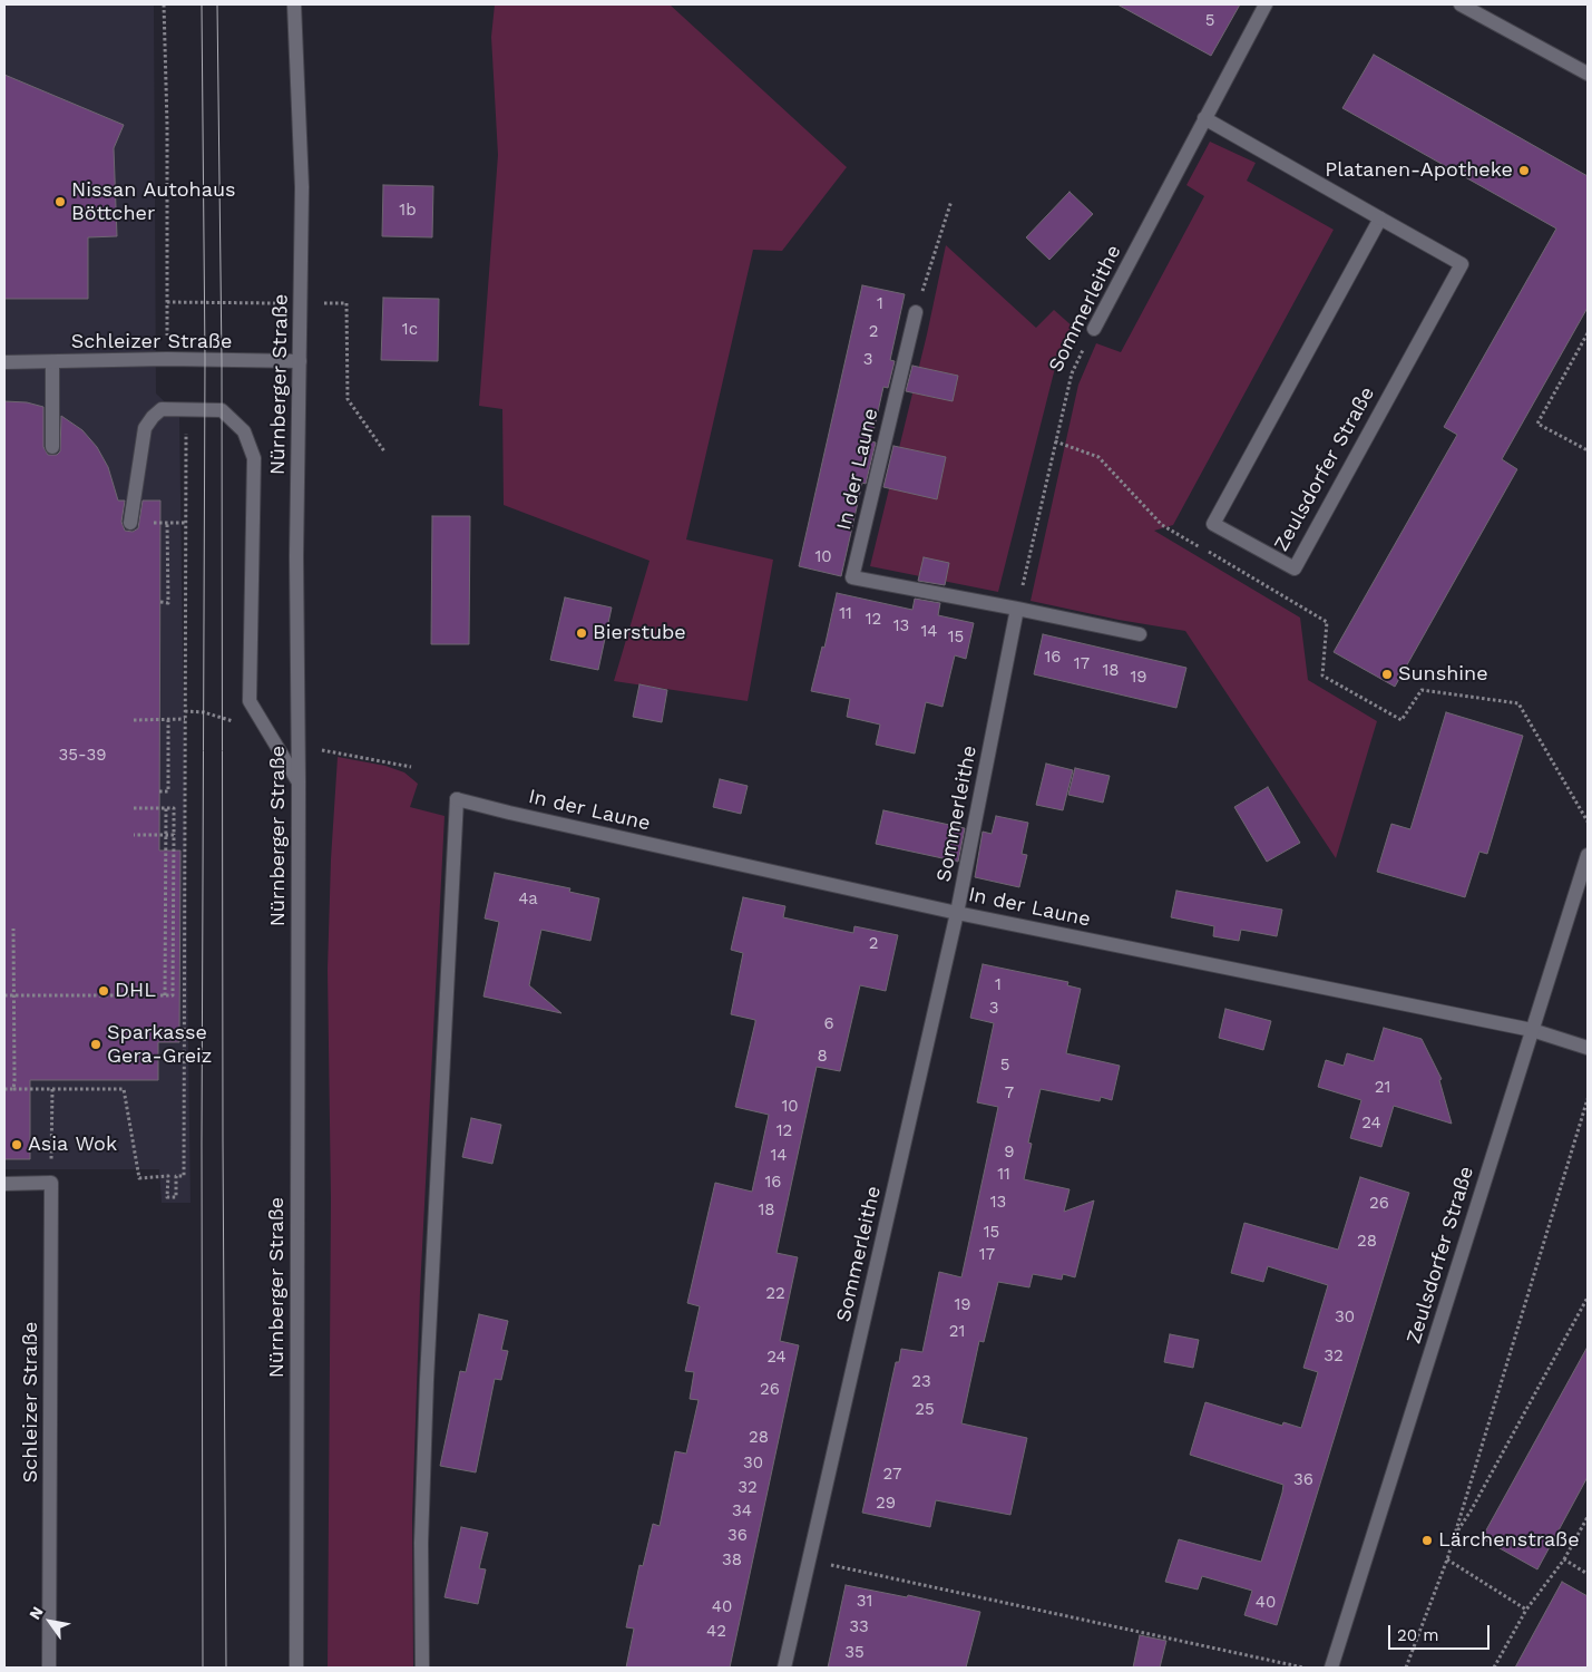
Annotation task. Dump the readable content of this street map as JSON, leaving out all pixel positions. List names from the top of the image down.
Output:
{
  "streets": {
    "street": [
      "Sommerleithe",
      "Schleizer Straße",
      "Nürnberger Straße",
      "In der Laune",
      "Zeulsdorfer Straße"
    ]
  },
  "crossings": [
    ["Sommerleithe", "In der Laune"],
    ["Sommerleithe", "Zeulsdorfer Straße"],
    ["Schleizer Straße", "Nürnberger Straße"],
    ["In der Laune", "Zeulsdorfer Straße"]
  ],
  "places": [
    "Platanen-Apotheke",
    "Nissan Autohaus Böttcher",
    "Bierstube",
    "Sunshine",
    "DHL",
    "Sparkasse Gera-Greiz",
    "Asia Wok",
    "Lärchenstraße"
  ],
  "house_numbers": [
    "5",
    "1b",
    "1",
    "1c",
    "2",
    "3",
    "10",
    "11",
    "12",
    "13",
    "14",
    "15",
    "16",
    "17",
    "18",
    "19",
    "35-39",
    "4a",
    "2",
    "1",
    "3",
    "6",
    "8",
    "5",
    "21",
    "7",
    "10",
    "24",
    "12",
    "9",
    "14",
    "11",
    "16",
    "13",
    "26",
    "18",
    "15",
    "28",
    "17",
    "22",
    "19",
    "30",
    "21",
    "32",
    "24",
    "23",
    "26",
    "25",
    "28",
    "30",
    "27",
    "36",
    "32",
    "29",
    "34",
    "36",
    "38",
    "31",
    "40",
    "40",
    "33",
    "42",
    "35"
  ],
  "scale_bar": "20 m",
  "north": "top left"
}
